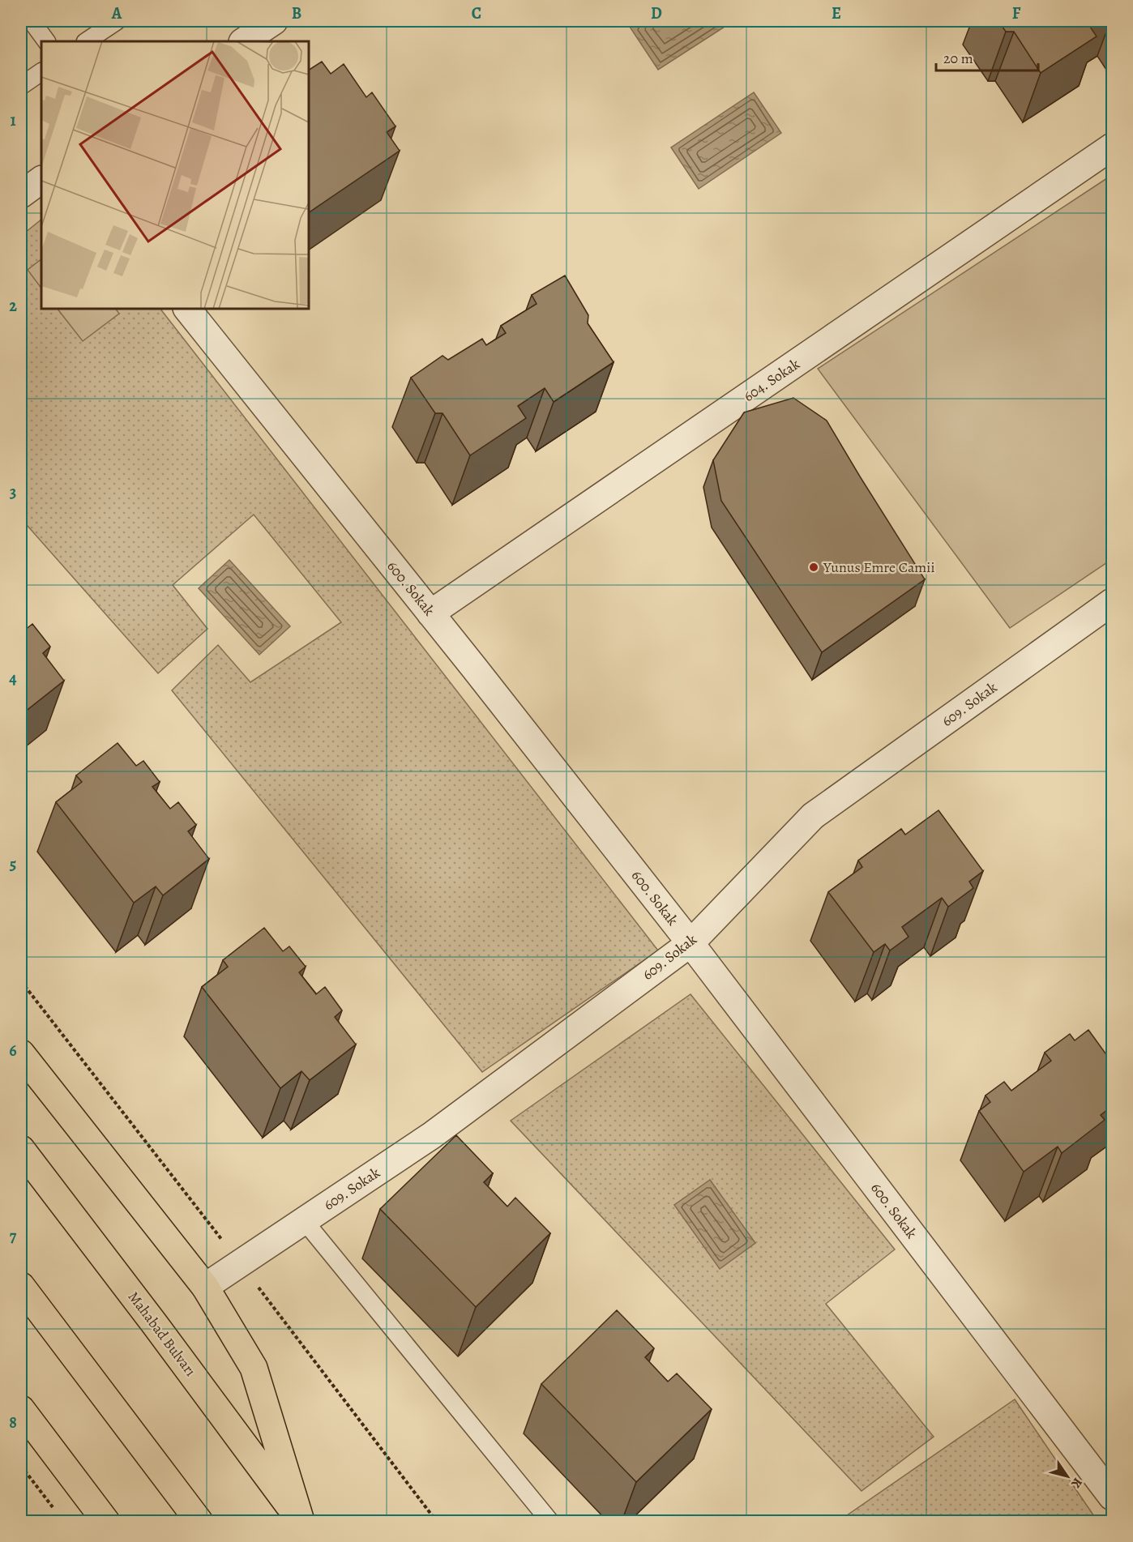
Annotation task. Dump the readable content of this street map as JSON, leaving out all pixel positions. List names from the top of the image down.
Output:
{
  "streets": {
    "main road": ["Mahabad Bulvarı"],
    "street": ["604. Sokak", "600. Sokak", "609. Sokak"]
  },
  "crossings": [
    ["604. Sokak", "600. Sokak"],
    ["600. Sokak", "609. Sokak"]
  ],
  "places": ["Yunus Emre Camii"],
  "scale_bar": "20 m",
  "north": "bottom right",
  "grid": {
    "columns": [
      "A",
      "B",
      "C",
      "D",
      "E",
      "F"
    ],
    "rows": [
      "1",
      "2",
      "3",
      "4",
      "5",
      "6",
      "7",
      "8"
    ]
  }
}
